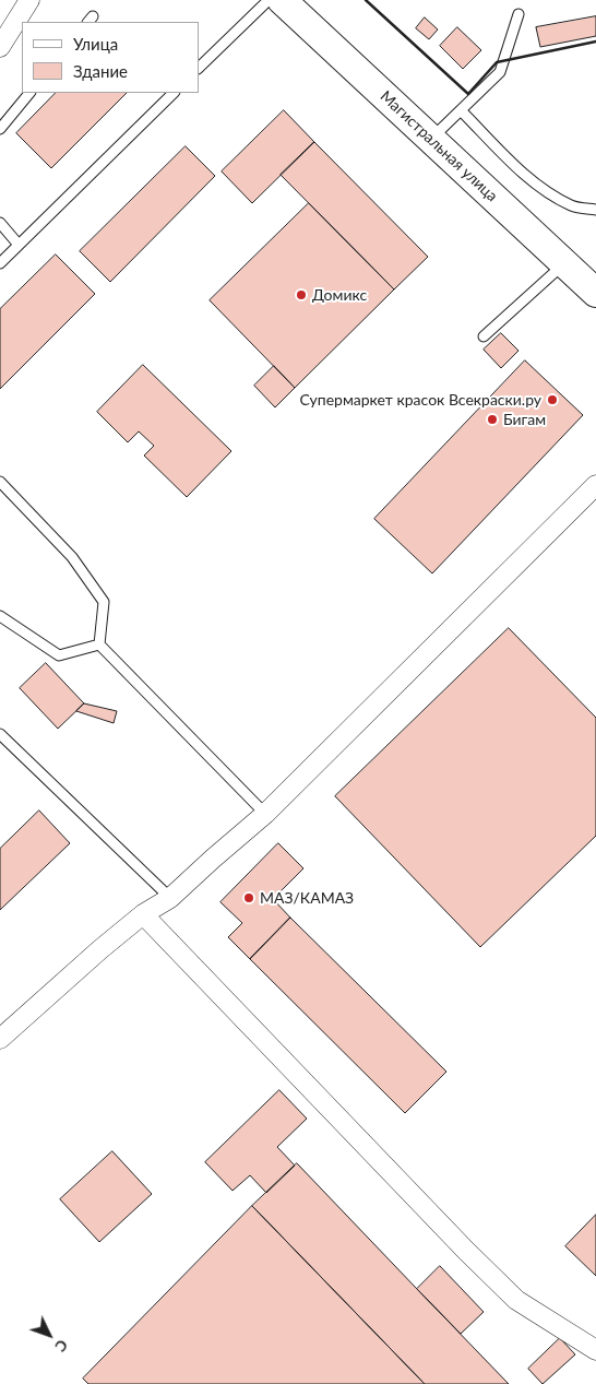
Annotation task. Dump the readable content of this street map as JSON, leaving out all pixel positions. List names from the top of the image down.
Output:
{
  "streets": {
    "main road": ["Магистральная улица"]
  },
  "places": [
    "Домикс",
    "Супермаркет красок Всекраски.ру",
    "Бигам",
    "МАЗ/КАМАЗ"
  ],
  "legend": ["Улица", "Здание"],
  "north": "bottom right"
}
